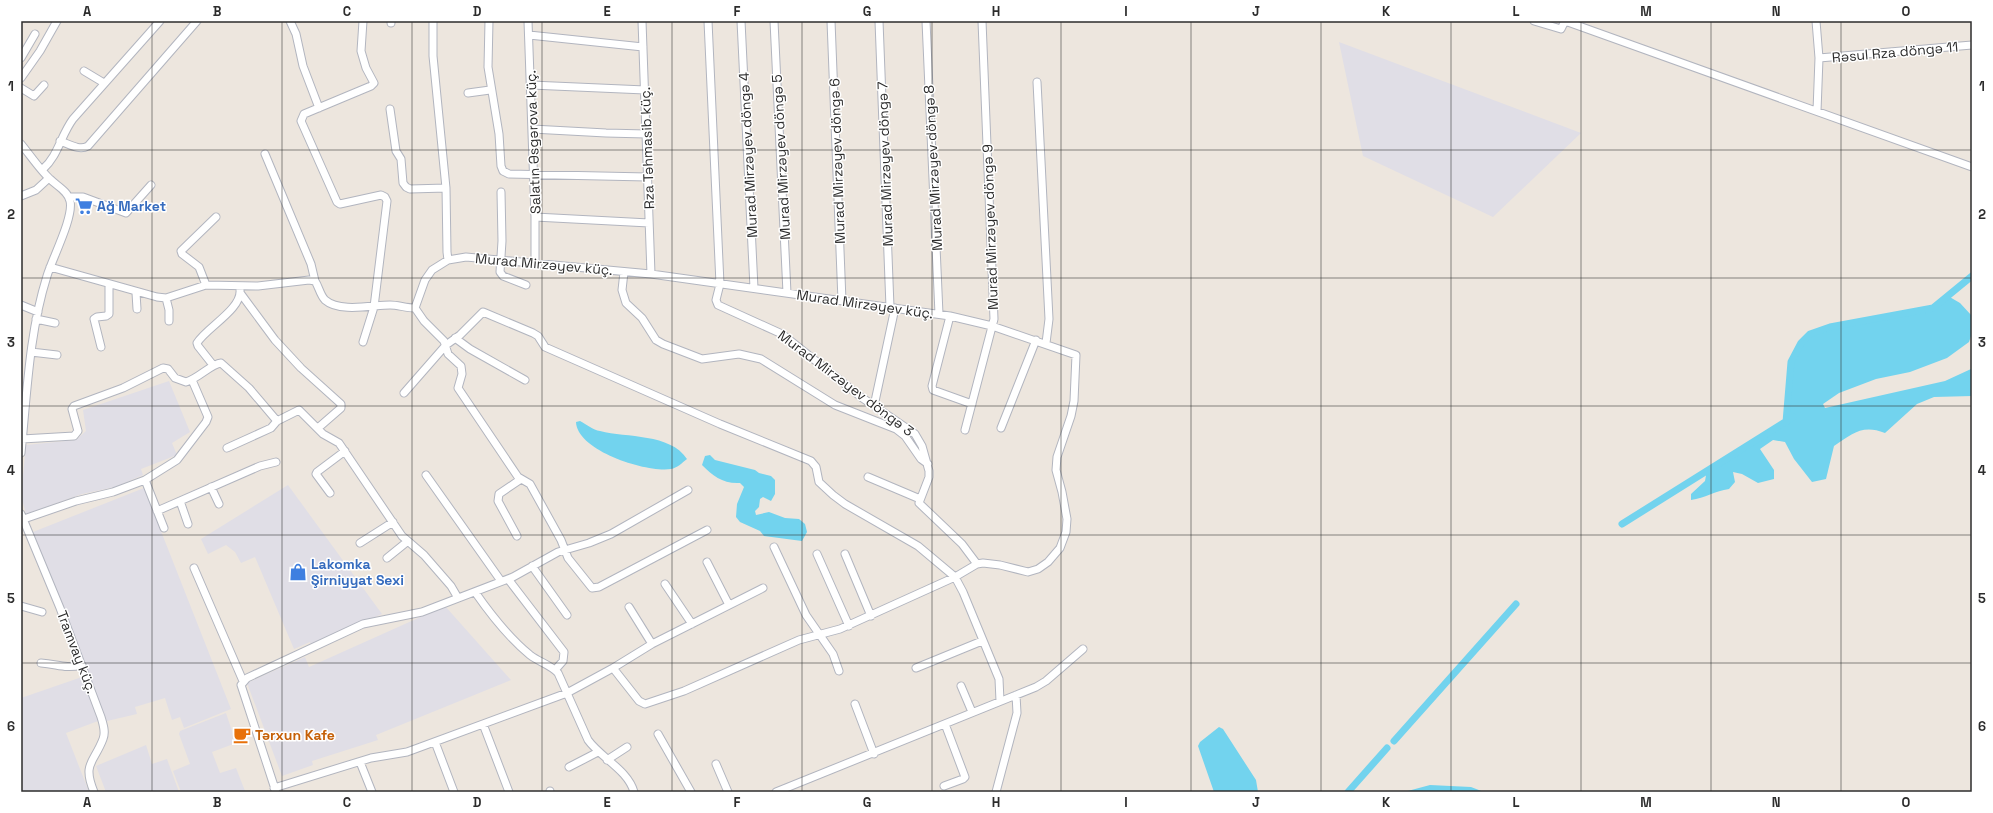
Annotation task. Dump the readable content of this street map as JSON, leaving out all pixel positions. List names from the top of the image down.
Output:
{
  "streets": {
    "street": [
      "Rəsul Rza döngə 11",
      "Salatın Əsgərova küç.",
      "Rza Təhmasib küç.",
      "Murad Mirzəyev döngə 4",
      "Murad Mirzəyev döngə 5",
      "Murad Mirzəyev döngə 6",
      "Murad Mirzəyev döngə 7",
      "Murad Mirzəyev döngə 8",
      "Murad Mirzəyev döngə 9",
      "Murad Mirzəyev küç.",
      "Murad Mirzəyev döngə 3",
      "Tramvay küç."
    ]
  },
  "crossings": [
    ["Salatın Əsgərova küç.", "Murad Mirzəyev küç."],
    ["Rza Təhmasib küç.", "Murad Mirzəyev küç."],
    ["Murad Mirzəyev döngə 4", "Murad Mirzəyev küç."],
    ["Murad Mirzəyev döngə 5", "Murad Mirzəyev küç."],
    ["Murad Mirzəyev döngə 6", "Murad Mirzəyev küç."],
    ["Murad Mirzəyev döngə 7", "Murad Mirzəyev küç."],
    ["Murad Mirzəyev döngə 7", "Murad Mirzəyev döngə 3"],
    ["Murad Mirzəyev döngə 8", "Murad Mirzəyev küç."],
    ["Murad Mirzəyev döngə 9", "Murad Mirzəyev küç."],
    ["Murad Mirzəyev küç.", "Murad Mirzəyev döngə 3"]
  ],
  "places": {
    "supermarket": ["Ağ Market"],
    "shop": ["Lakomka Şirniyyat Sexi"],
    "cafe": ["Tərxun Kafe"]
  },
  "grid": {
    "columns": [
      "A",
      "B",
      "C",
      "D",
      "E",
      "F",
      "G",
      "H",
      "I",
      "J",
      "K",
      "L",
      "M",
      "N",
      "O"
    ],
    "rows": [
      "1",
      "2",
      "3",
      "4",
      "5",
      "6"
    ]
  }
}
